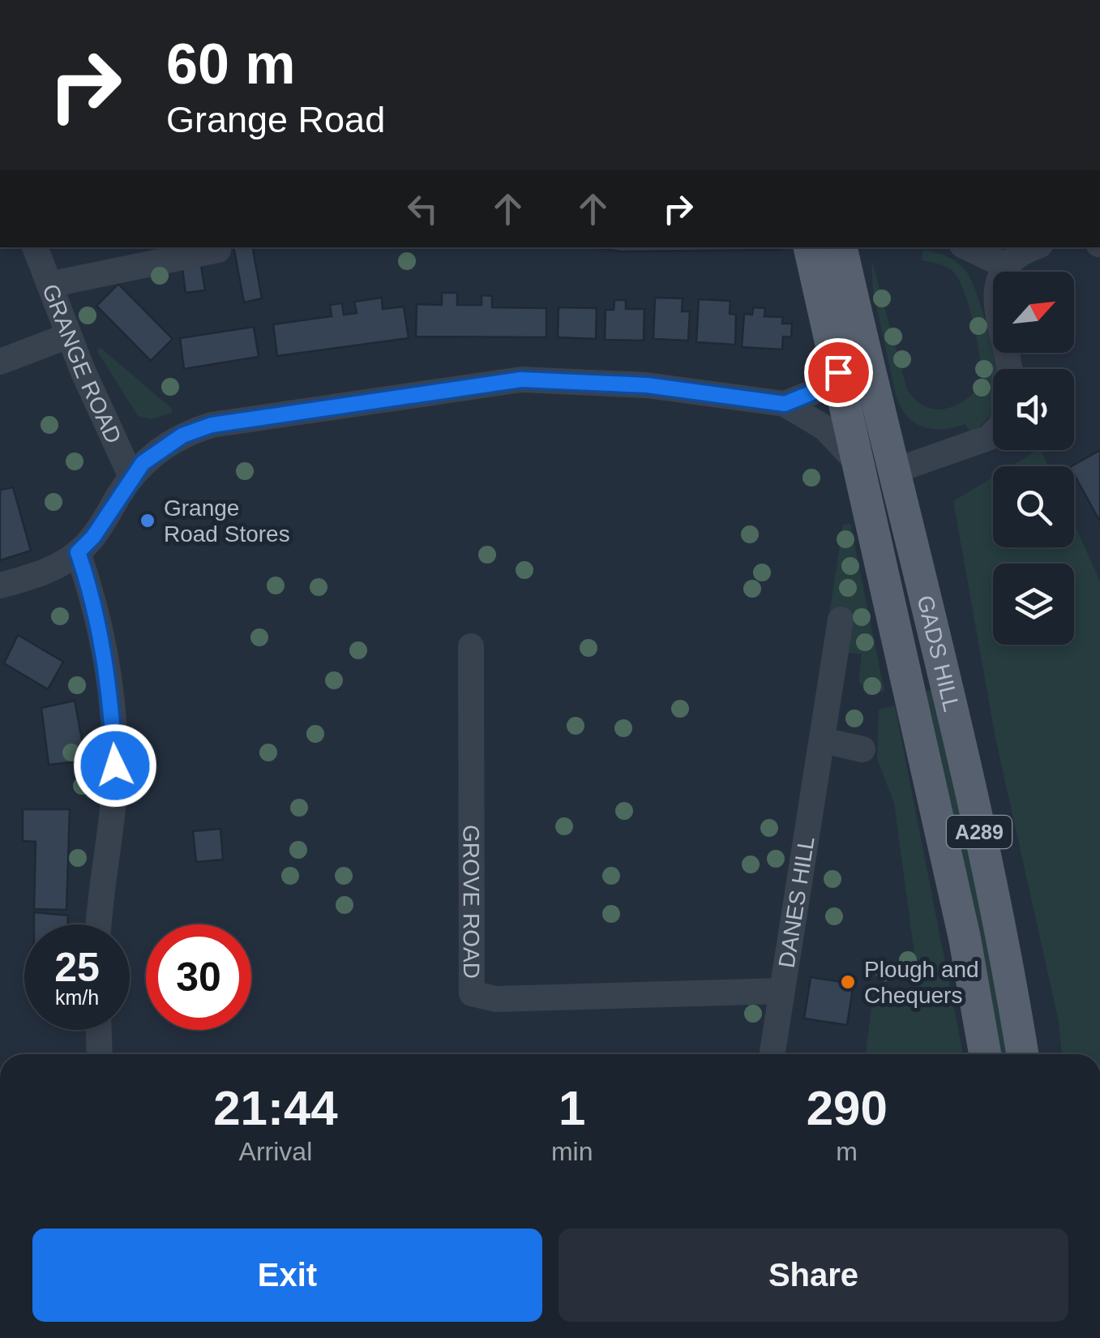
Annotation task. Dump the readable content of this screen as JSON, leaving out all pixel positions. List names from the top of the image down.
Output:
{
  "streets": {
    "main road": ["GADS HILL", "A289"],
    "street": ["GRANGE ROAD", "DANES HILL", "GROVE ROAD"]
  },
  "crossings": [
    ["DANES HILL", "GROVE ROAD"]
  ],
  "places": ["Grange Road Stores", "Plough and Chequers"],
  "north": "top right",
  "page": {
    "turn": ["60 m", "Grange Road"],
    "speed": "25 km/h",
    "limit": "30",
    "eta": [
      "21:44",
      "Arrival",
      "1",
      "min",
      "290",
      "m"
    ],
    "buttons": ["Exit", "Share"]
  }
}
